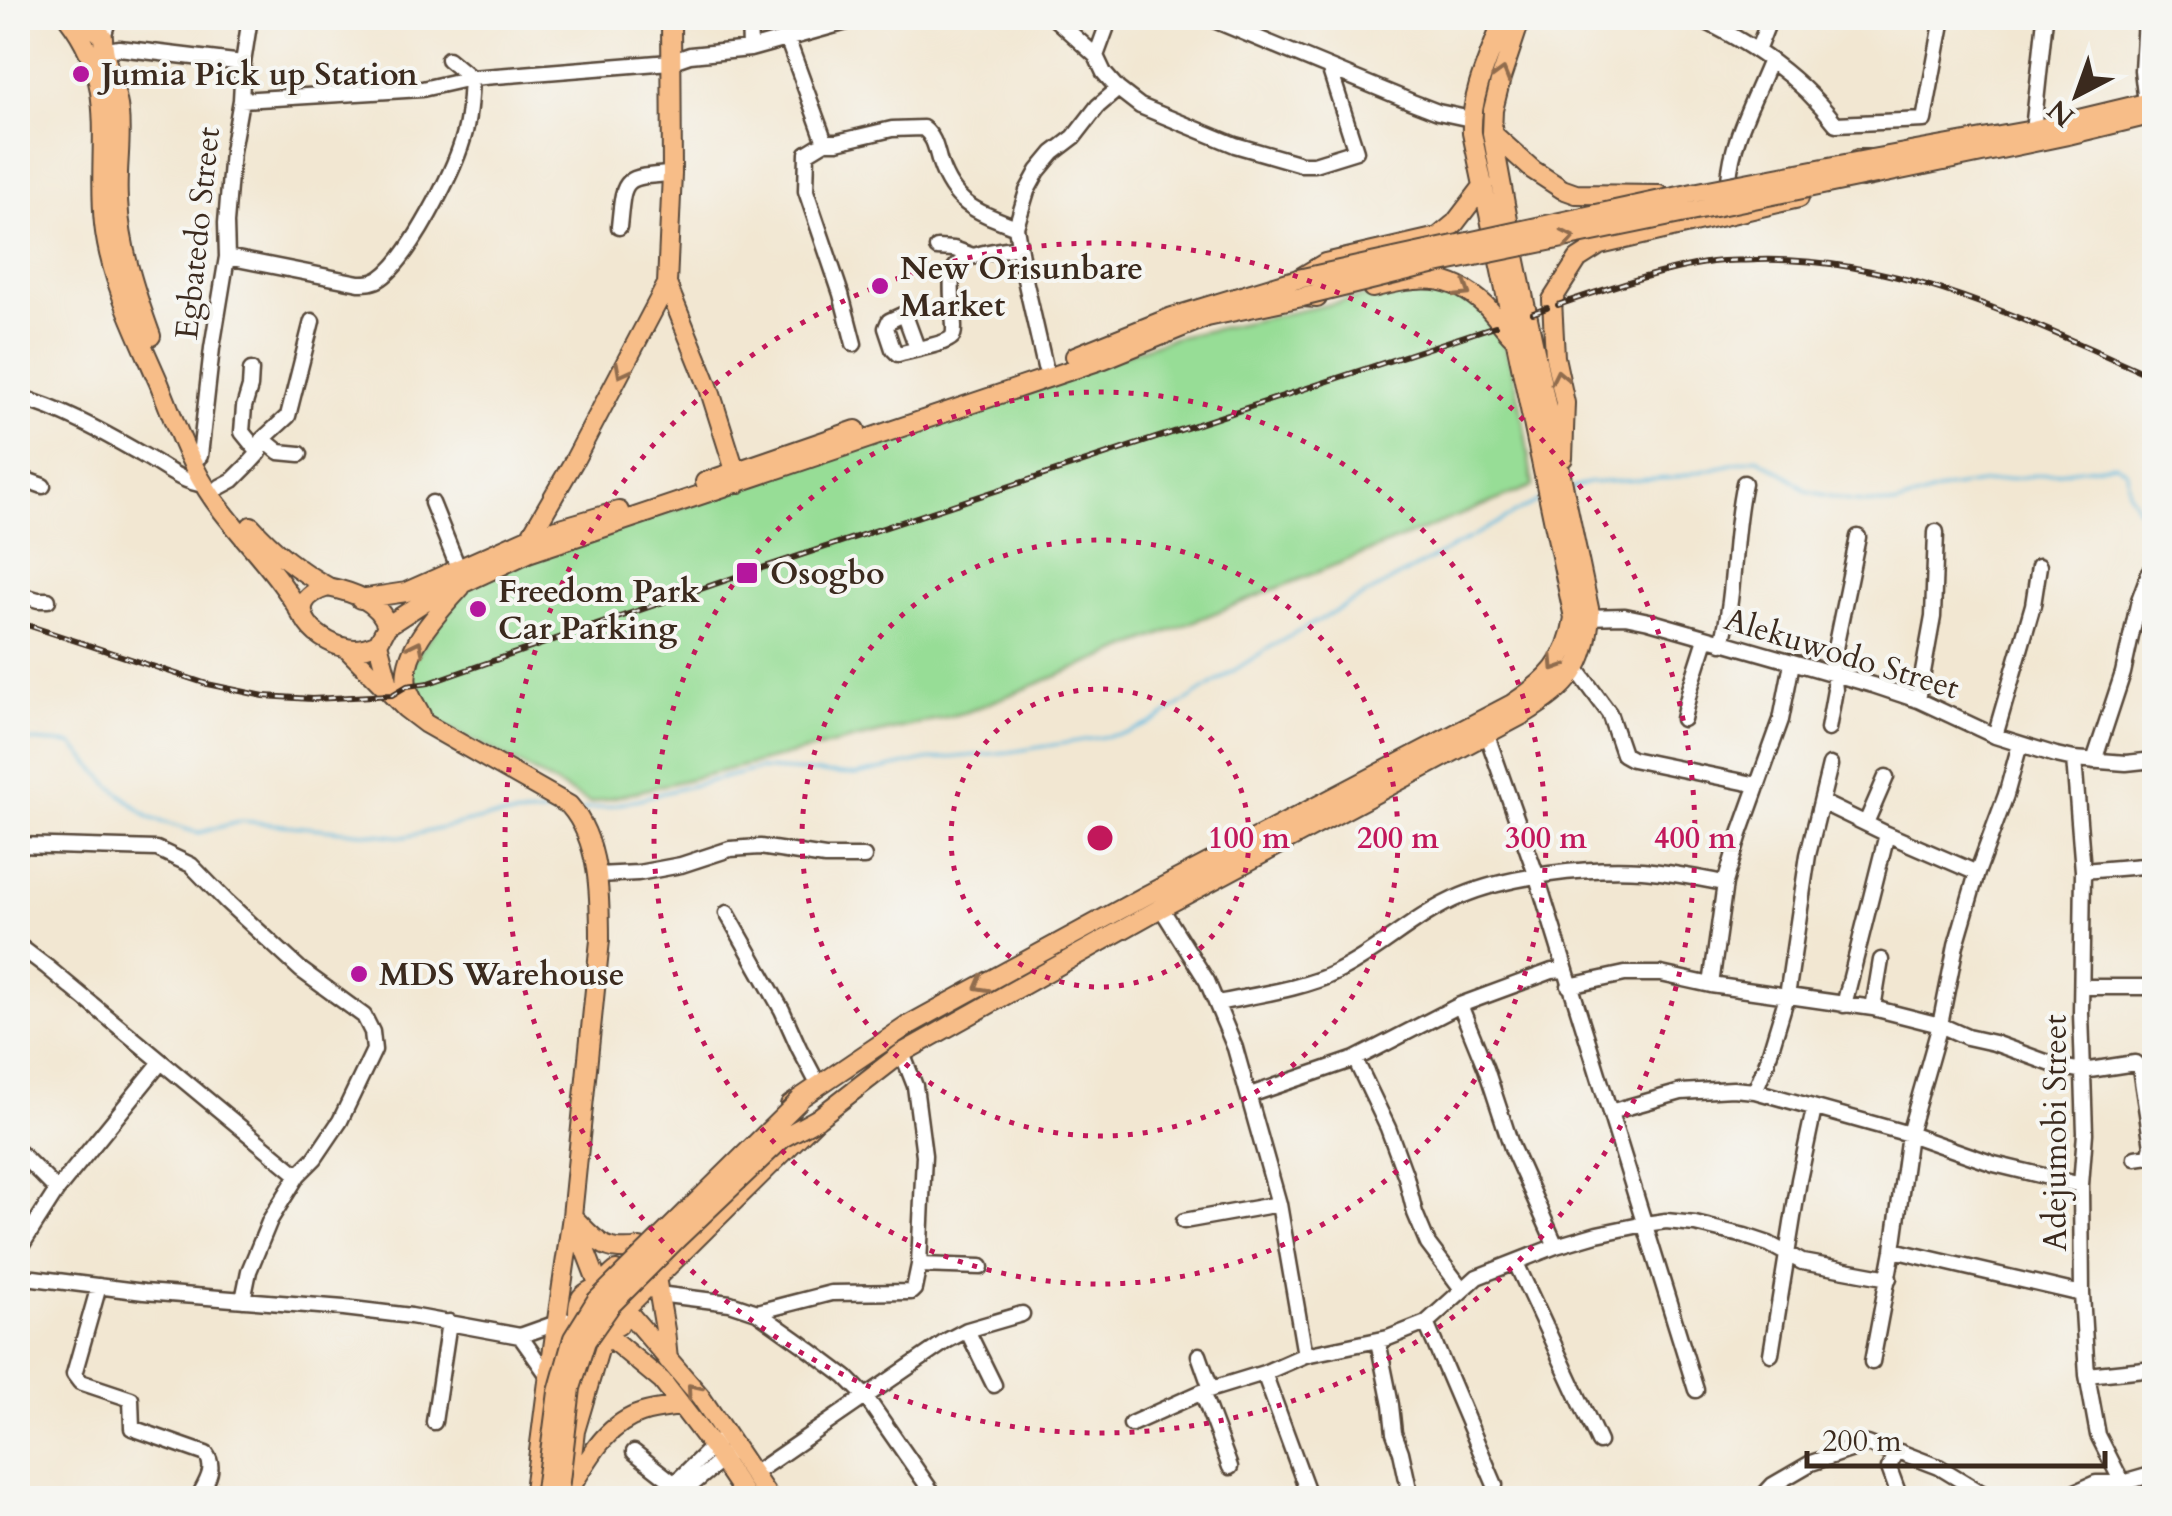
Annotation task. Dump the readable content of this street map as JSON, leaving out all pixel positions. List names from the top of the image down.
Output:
{
  "streets": {
    "street": ["Egbatedo Street", "Alekuwodo Street", "Adejumobi Street"]
  },
  "crossings": [
    ["Alekuwodo Street", "Adejumobi Street"]
  ],
  "places": {
    "other": [
      "Jumia Pick up Station",
      "New Orisunbare Market",
      "Freedom Park Car Parking",
      "MDS Warehouse"
    ],
    "transit": ["Osogbo"]
  },
  "scale_bar": "200 m",
  "north": "bottom left",
  "rings": [
    "100 m",
    "200 m",
    "300 m",
    "400 m"
  ]
}
